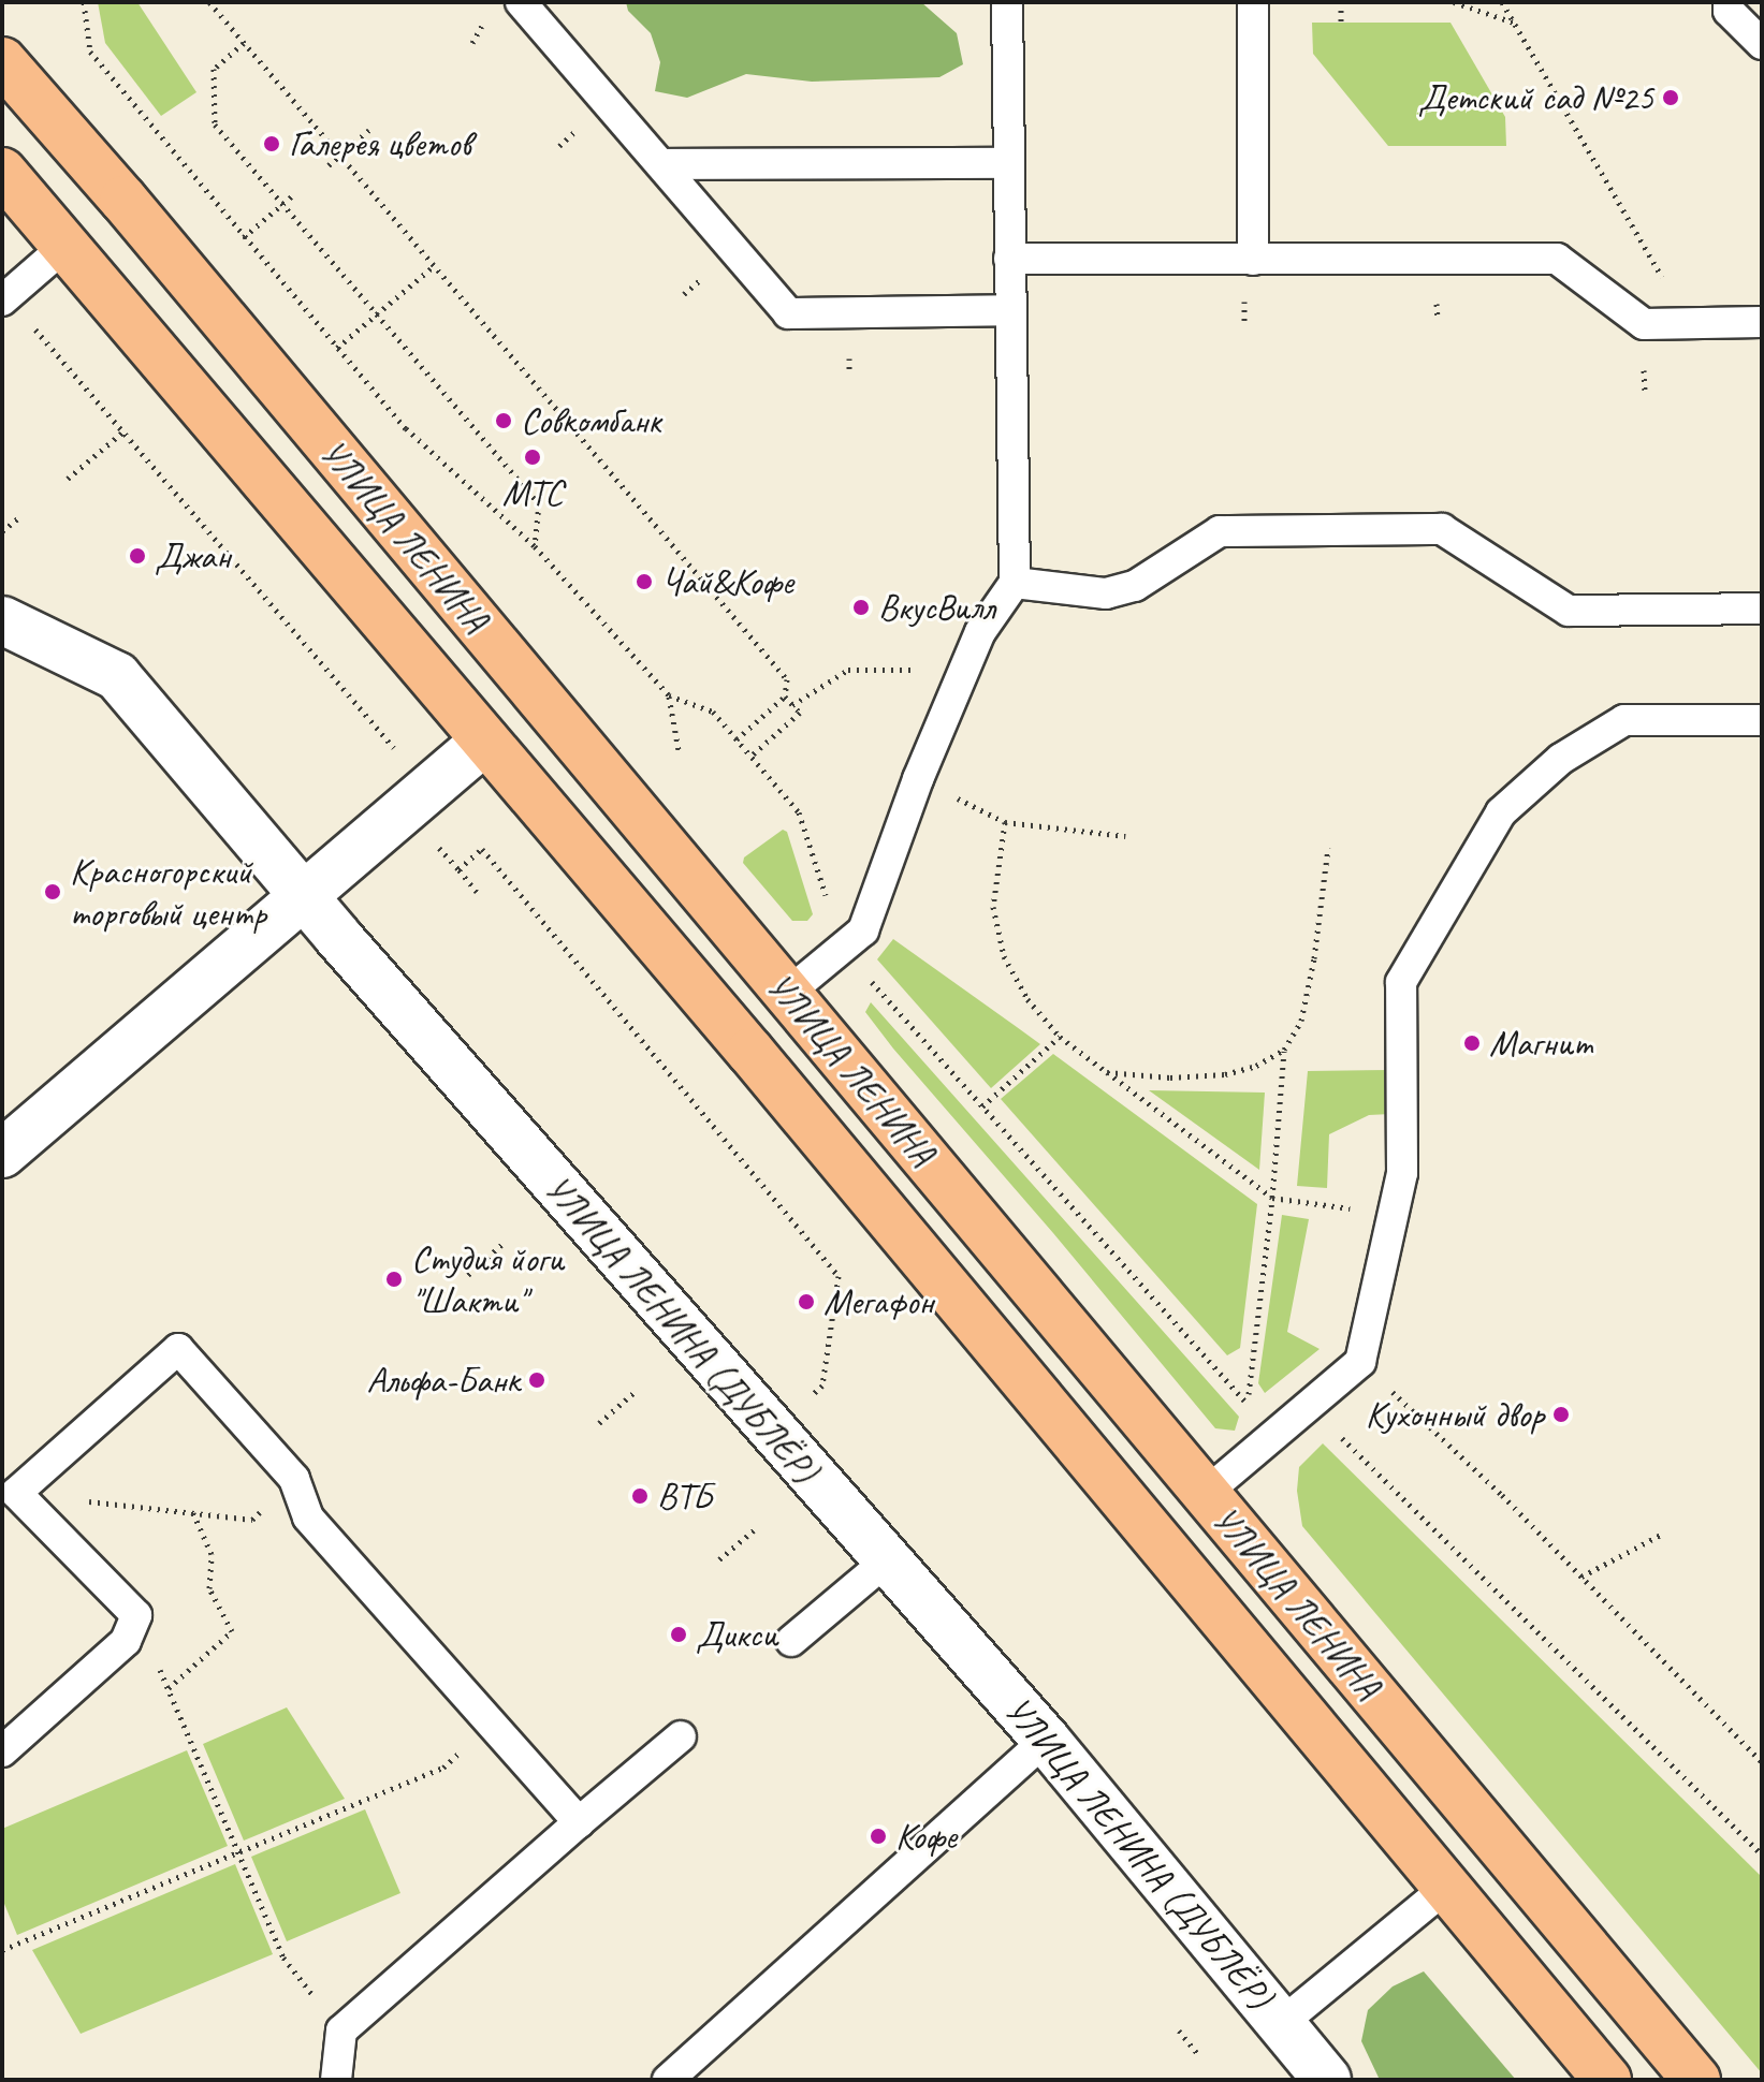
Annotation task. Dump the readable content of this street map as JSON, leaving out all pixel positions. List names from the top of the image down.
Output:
{
  "streets": {
    "main road": ["УЛИЦА ЛЕНИНА"],
    "street": ["УЛИЦА ЛЕНИНА (ДУБЛЁР)"]
  },
  "places": [
    "Детский сад №25",
    "Галерея цветов",
    "Совкомбанк",
    "МТС",
    "Джан",
    "Чай&Кофе",
    "ВкусВилл",
    "Красногорский торговый центр",
    "Магнит",
    "Студия йоги \"Шакти\"",
    "Мегафон",
    "Альфа-Банк",
    "Кухонный двор",
    "ВТБ",
    "Дикси",
    "Кофе"
  ]
}
